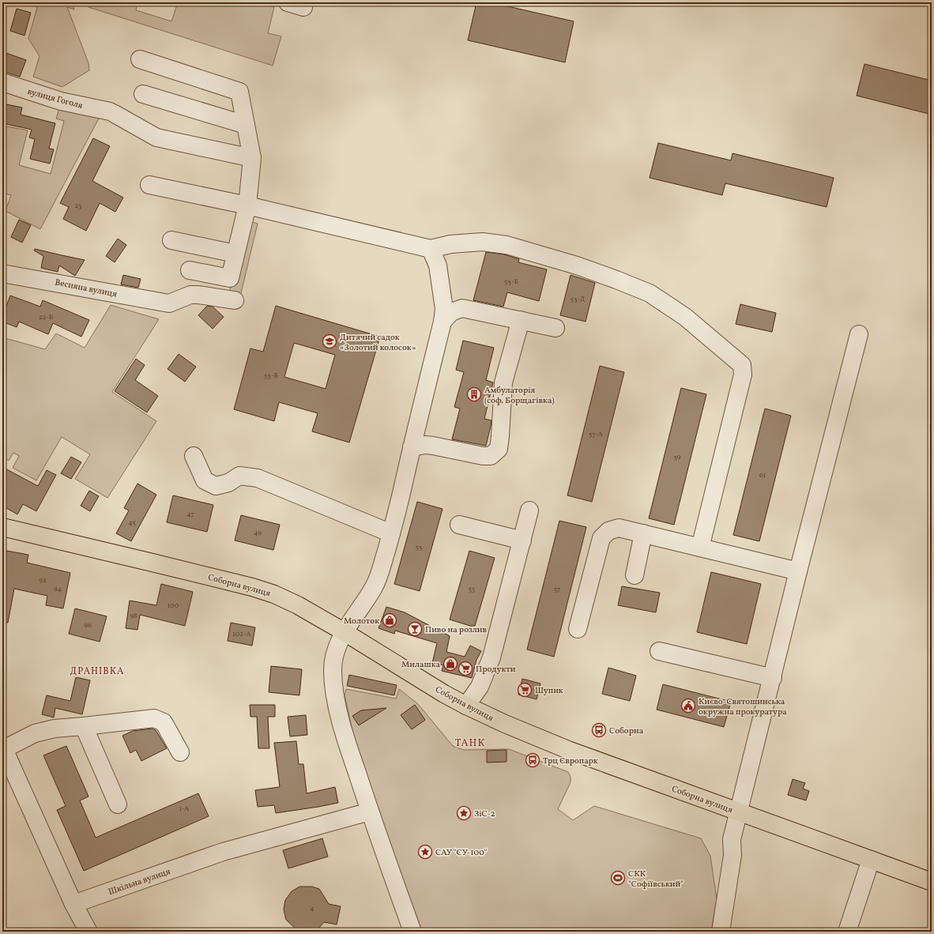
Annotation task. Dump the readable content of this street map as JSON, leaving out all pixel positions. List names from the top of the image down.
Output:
{
  "streets": {
    "main road": ["Соборна вулиця"],
    "street": ["вулиця Гоголя", "Весняна вулиця", "Шкільна вулиця"]
  },
  "districts": ["ДРАНІВКА", "ТАНК"],
  "places": {
    "school or university": ["Дитячий садок «Золотий колосок»"],
    "building": ["Амбулаторія (соф. Борщагівка)"],
    "shop": ["Молоток", "Милашка"],
    "bar": ["Пиво на розлив"],
    "supermarket": ["Продукти", "Шупик"],
    "public building": ["Києво-Святошинська окружна прокуратура"],
    "bus stop": ["Соборна", "Трц Європарк"],
    "place": ["ЗіС-2", "САУ \"СУ-100\""],
    "sports": ["СКК \"Софіївський\""]
  },
  "house_numbers": [
    "23",
    "53-Б",
    "53-Д",
    "22-Б",
    "53-Б",
    "57-А",
    "59",
    "61",
    "47",
    "45",
    "49",
    "53",
    "92",
    "94",
    "55",
    "57",
    "100",
    "98",
    "96",
    "102-А",
    "1-А",
    "4"
  ]
}
